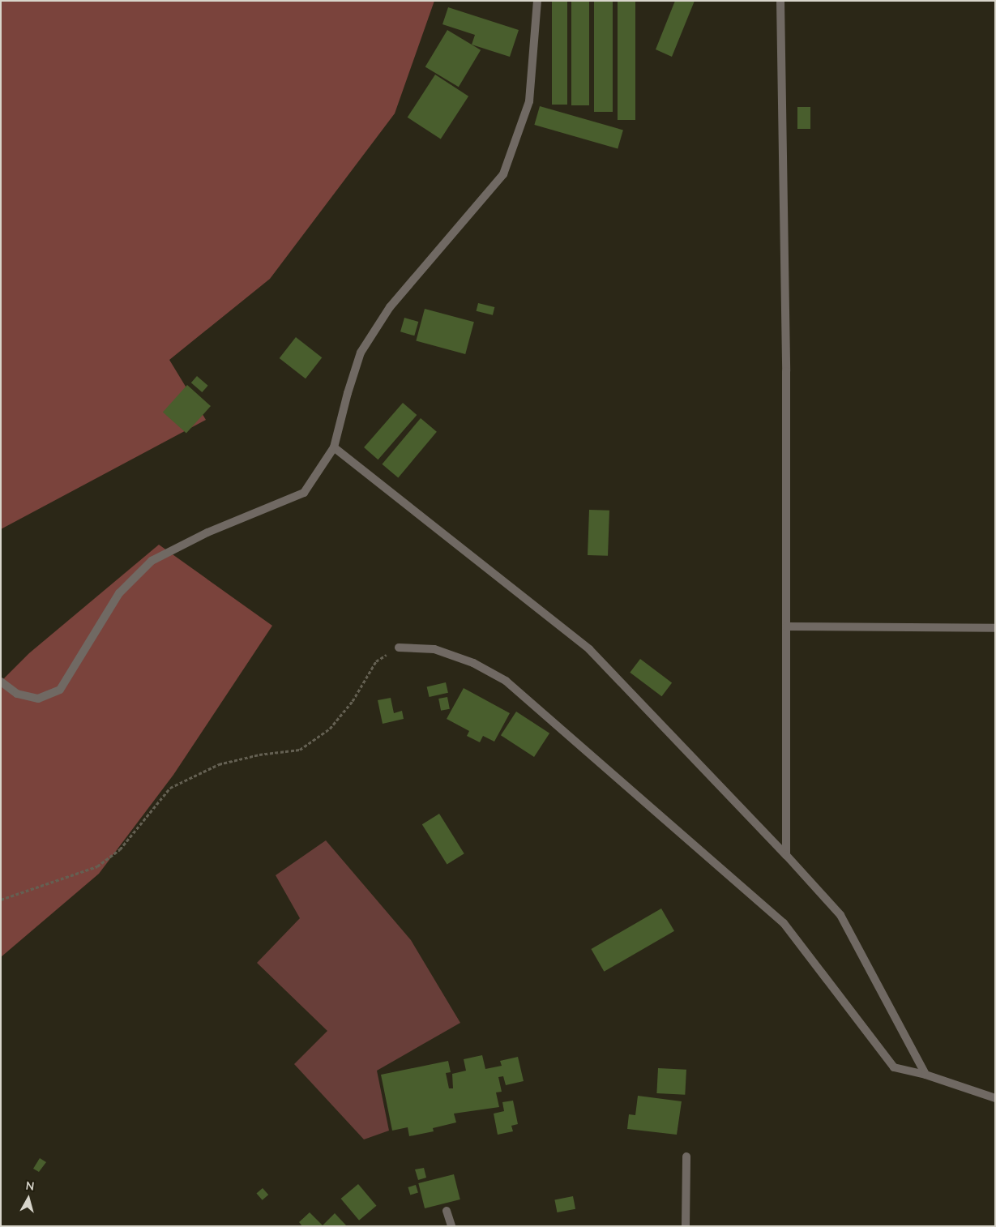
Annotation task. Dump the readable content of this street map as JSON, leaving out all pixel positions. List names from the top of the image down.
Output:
{
  "north": "top"
}
